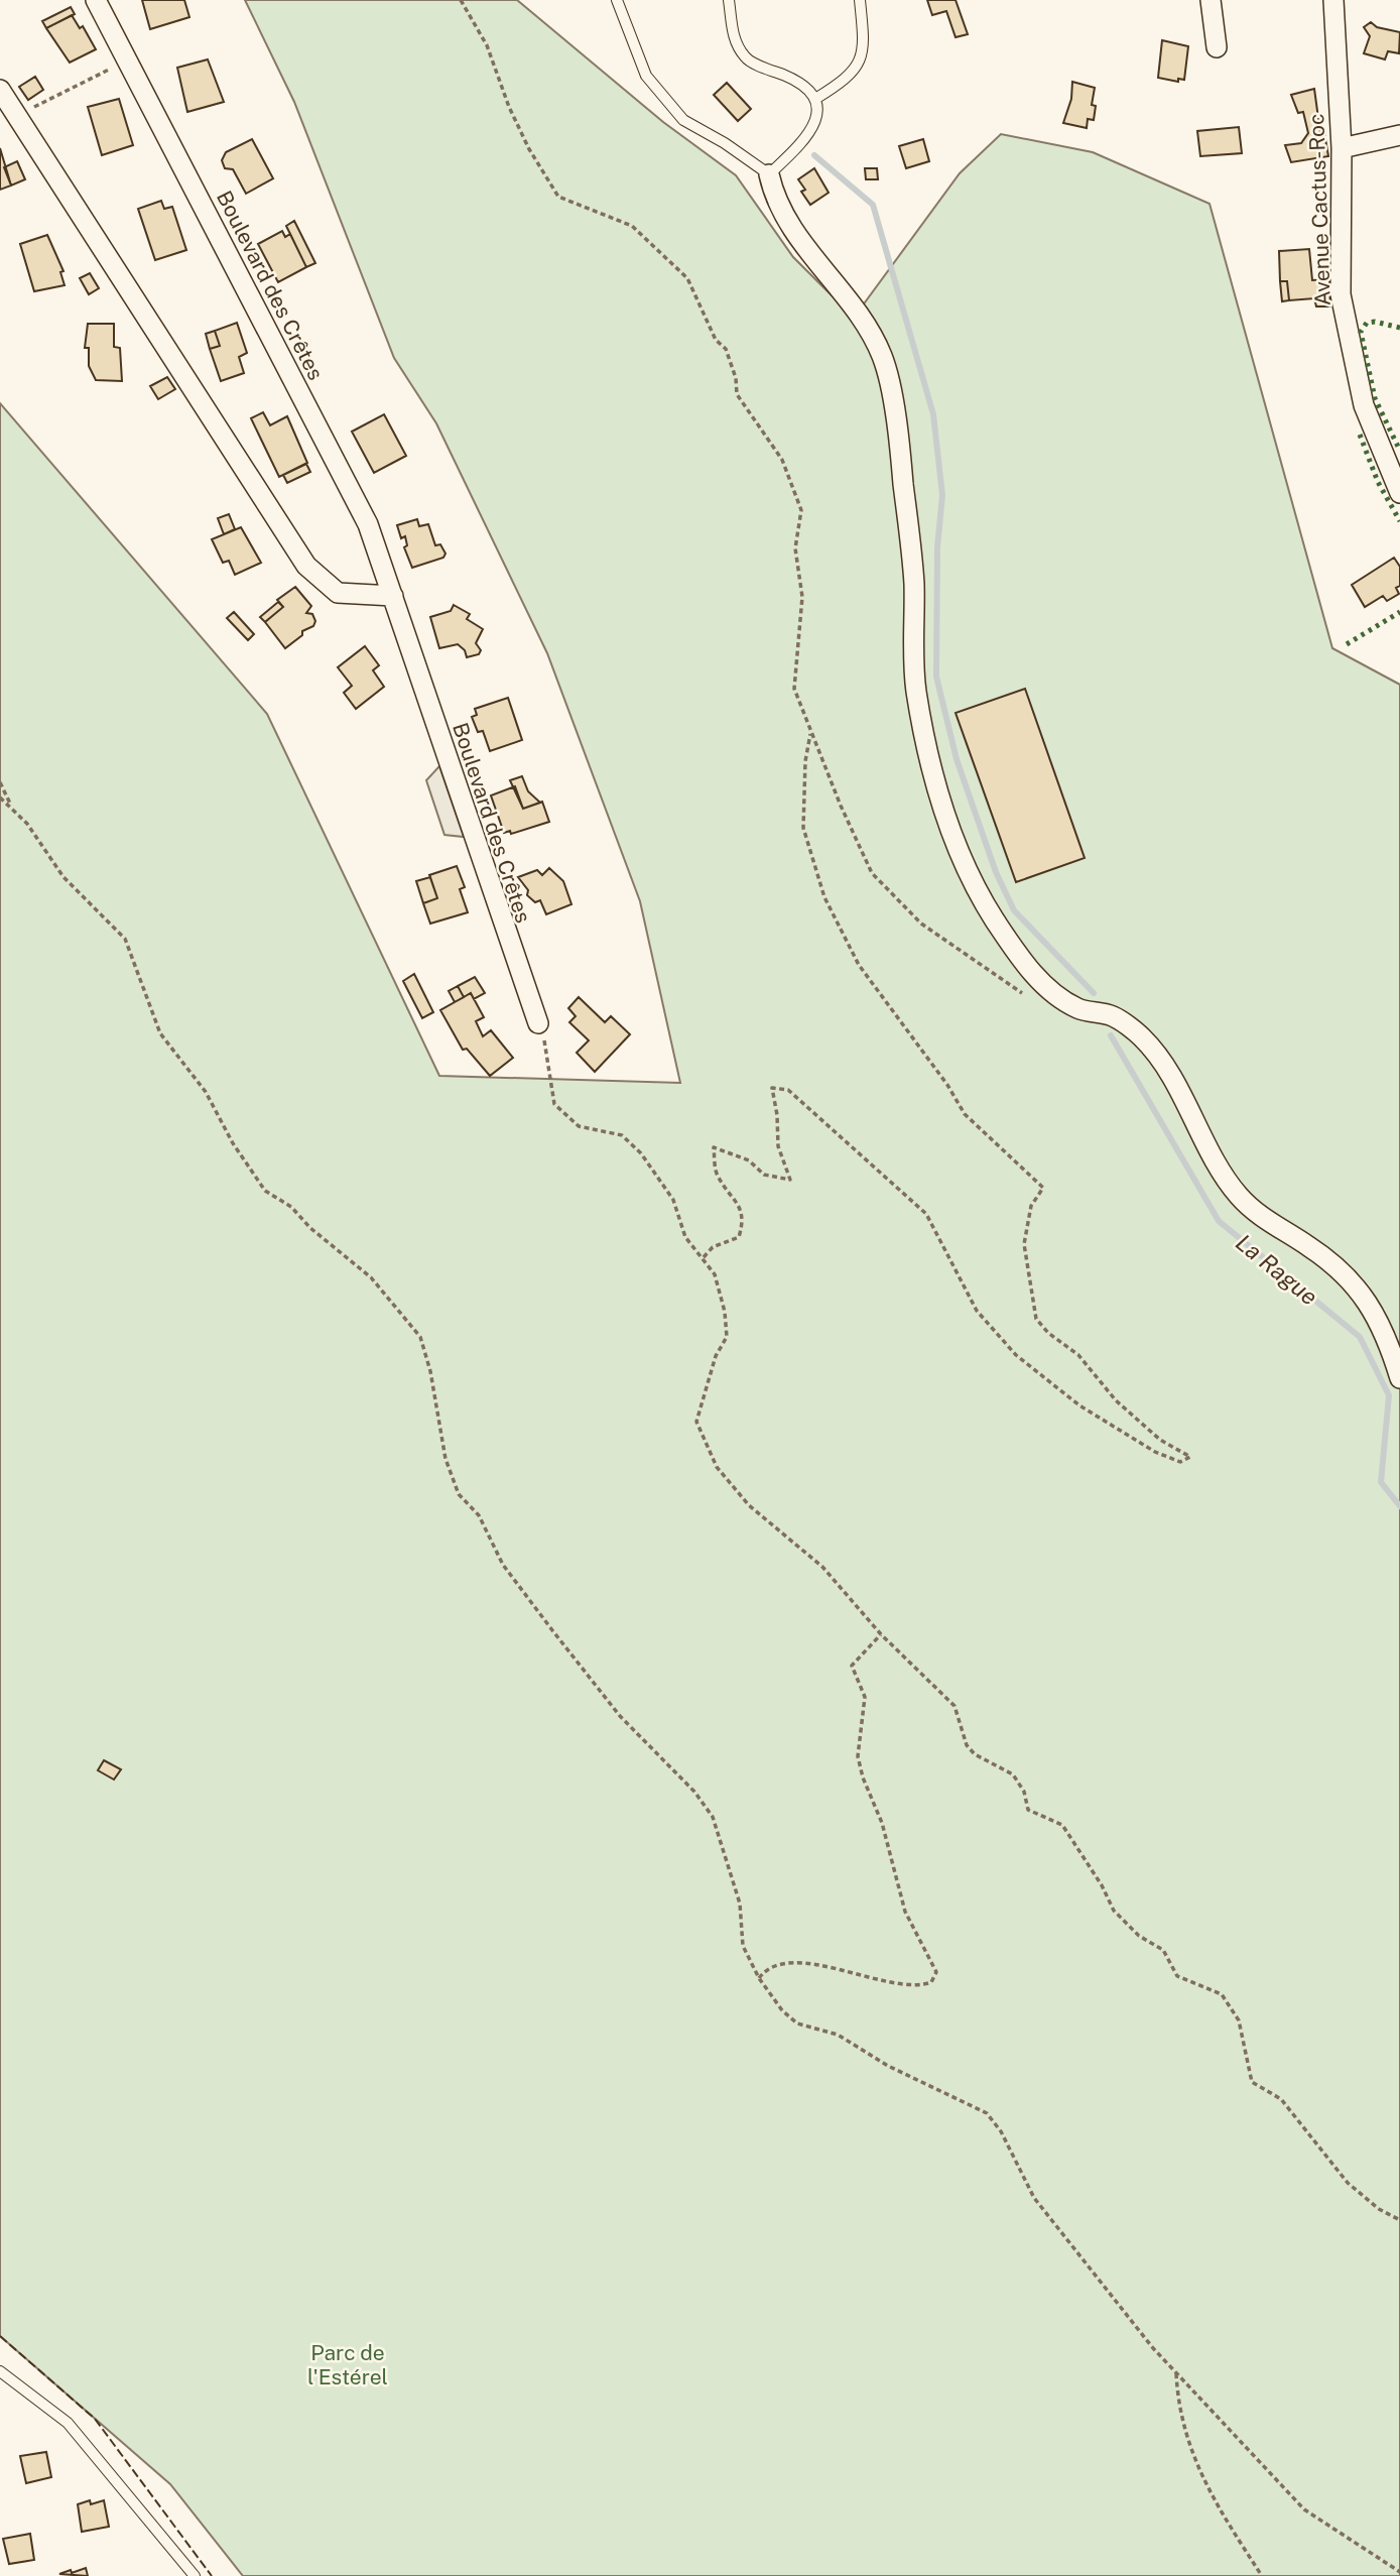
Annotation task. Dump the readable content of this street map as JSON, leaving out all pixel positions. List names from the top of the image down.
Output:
{
  "streets": {
    "street": ["Avenue Cactus-Roc", "Boulevard des Crêtes"]
  },
  "water": ["La Rague"],
  "parks": ["Parc de l'Estérel"]
}
